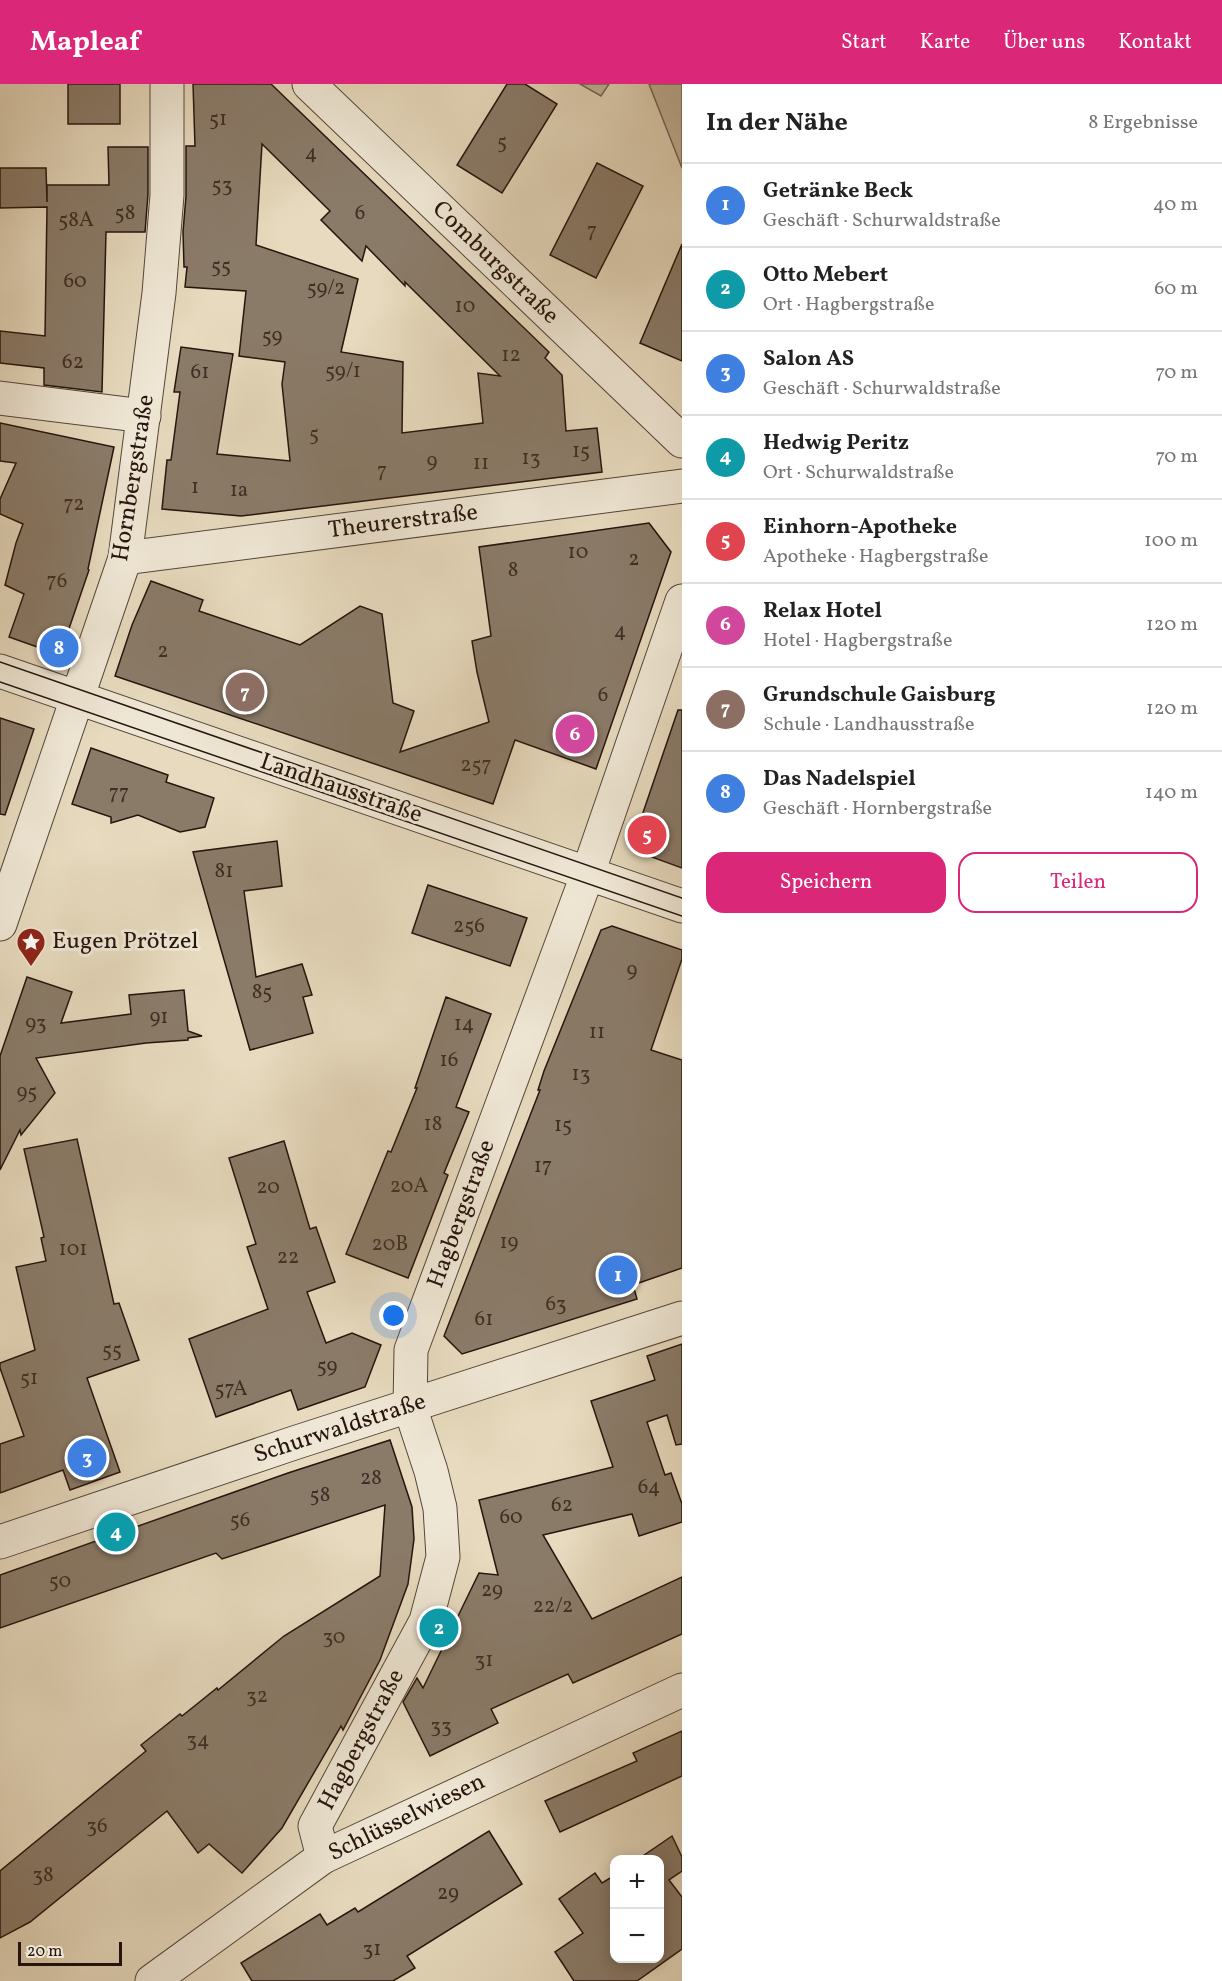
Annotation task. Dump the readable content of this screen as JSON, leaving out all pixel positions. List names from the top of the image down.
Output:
{
  "streets": {
    "street": [
      "Comburgstraße",
      "Hornbergstraße",
      "Theurerstraße",
      "Landhausstraße",
      "Hagbergstraße",
      "Schurwaldstraße",
      "Schlüsselwiesen"
    ]
  },
  "crossings": [
    ["Hornbergstraße", "Theurerstraße"],
    ["Hornbergstraße", "Landhausstraße"],
    ["Landhausstraße", "Hagbergstraße"],
    ["Hagbergstraße", "Schurwaldstraße"],
    ["Hagbergstraße", "Schlüsselwiesen"]
  ],
  "places": {
    "place": ["Eugen Prötzel"]
  },
  "house_numbers": [
    "51",
    "5",
    "4",
    "53",
    "58",
    "6",
    "58A",
    "7",
    "55",
    "60",
    "59/2",
    "10",
    "59",
    "12",
    "62",
    "59/1",
    "61",
    "5",
    "15",
    "13",
    "9",
    "11",
    "7",
    "1",
    "1a",
    "72",
    "10",
    "2",
    "8",
    "76",
    "4",
    "2",
    "6",
    "257",
    "77",
    "81",
    "256",
    "9",
    "85",
    "91",
    "93",
    "14",
    "11",
    "16",
    "13",
    "95",
    "18",
    "15",
    "17",
    "20A",
    "20",
    "19",
    "20B",
    "101",
    "22",
    "63",
    "61",
    "55",
    "59",
    "51",
    "57A",
    "28",
    "64",
    "58",
    "62",
    "60",
    "56",
    "50",
    "29",
    "22/2",
    "30",
    "31",
    "32",
    "33",
    "34",
    "36",
    "38",
    "29",
    "31"
  ],
  "scale_bar": "20 m",
  "page": {
    "header": "Mapleaf",
    "nav": [
      "Start",
      "Karte",
      "Über uns",
      "Kontakt"
    ],
    "heading": ["In der Nähe", "8 Ergebnisse"],
    "list": [
      {
        "mark": "1",
        "name": "Getränke Beck",
        "note": "Geschäft · Schurwaldstraße",
        "value": "40 m"
      },
      {
        "mark": "2",
        "name": "Otto Mebert",
        "note": "Ort · Hagbergstraße",
        "value": "60 m"
      },
      {
        "mark": "3",
        "name": "Salon AS",
        "note": "Geschäft · Schurwaldstraße",
        "value": "70 m"
      },
      {
        "mark": "4",
        "name": "Hedwig Peritz",
        "note": "Ort · Schurwaldstraße",
        "value": "70 m"
      },
      {
        "mark": "5",
        "name": "Einhorn-Apotheke",
        "note": "Apotheke · Hagbergstraße",
        "value": "100 m"
      },
      {
        "mark": "6",
        "name": "Relax Hotel",
        "note": "Hotel · Hagbergstraße",
        "value": "120 m"
      },
      {
        "mark": "7",
        "name": "Grundschule Gaisburg",
        "note": "Schule · Landhausstraße",
        "value": "120 m"
      },
      {
        "mark": "8",
        "name": "Das Nadelspiel",
        "note": "Geschäft · Hornbergstraße",
        "value": "140 m"
      }
    ],
    "pins": [
      "8",
      "7",
      "6",
      "5",
      "1",
      "3",
      "4",
      "2"
    ],
    "buttons": ["Speichern", "Teilen"],
    "map_buttons": ["+", "−"],
    "scale": "20 m"
  }
}
